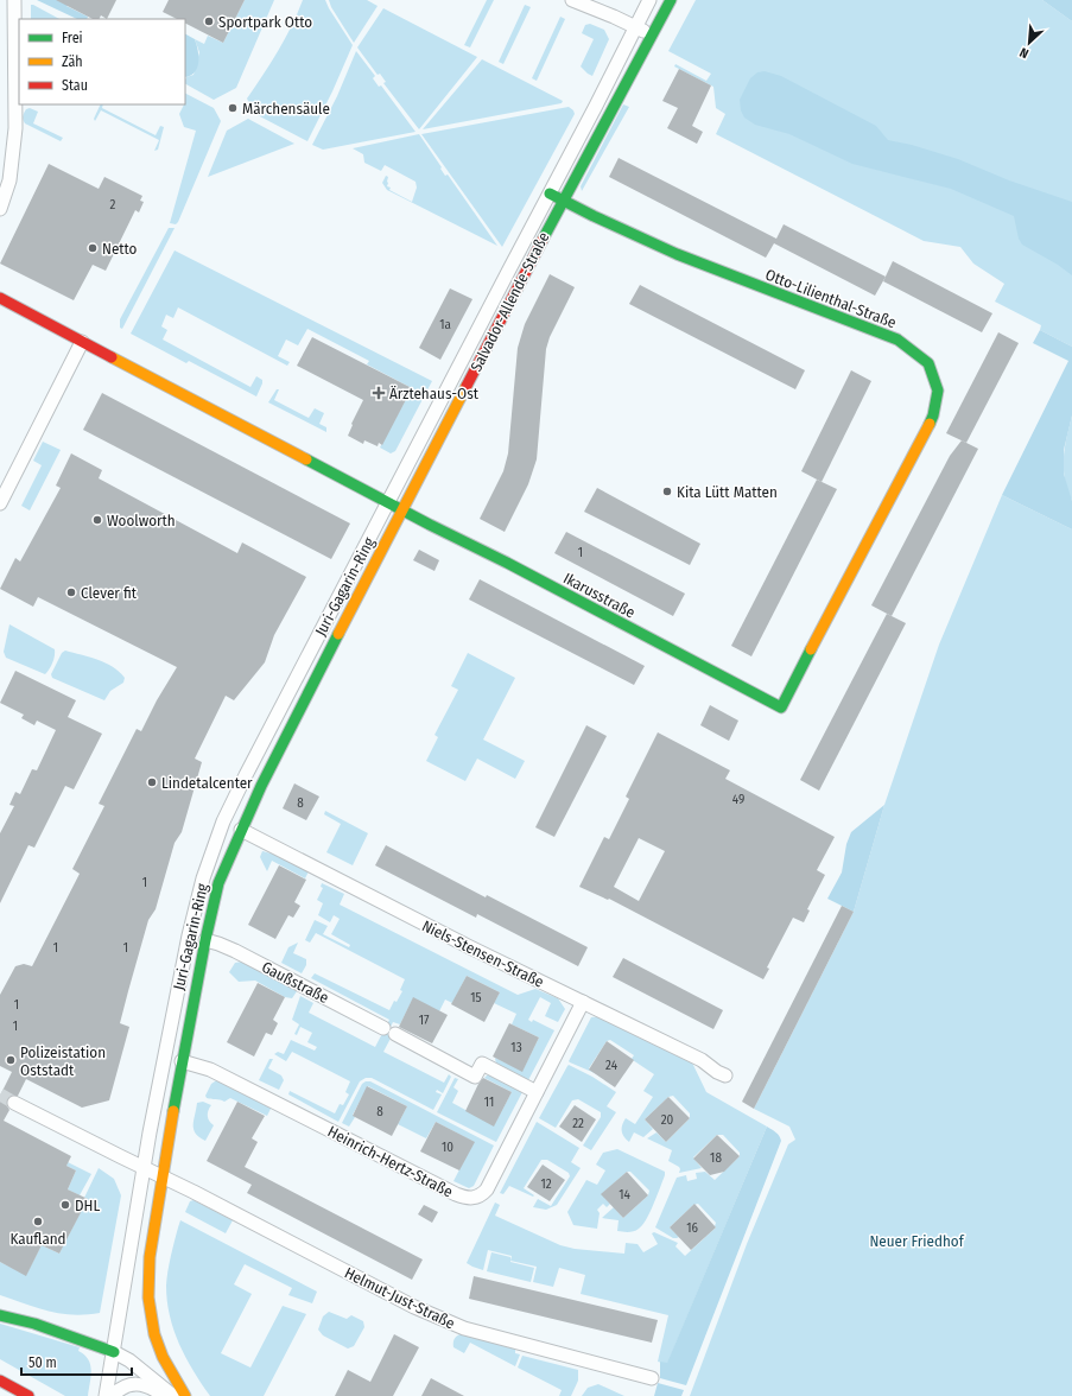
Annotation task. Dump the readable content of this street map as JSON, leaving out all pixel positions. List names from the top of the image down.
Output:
{
  "streets": {
    "street": [
      "Otto-Lilienthal-Straße",
      "Salvador-Allende-Straße",
      "Juri-Gagarin-Ring",
      "Ikarusstraße",
      "Niels-Stensen-Straße",
      "Gaußstraße",
      "Heinrich-Hertz-Straße",
      "Helmut-Just-Straße"
    ]
  },
  "crossings": [
    ["Otto-Lilienthal-Straße", "Salvador-Allende-Straße"],
    ["Otto-Lilienthal-Straße", "Ikarusstraße"],
    ["Salvador-Allende-Straße", "Juri-Gagarin-Ring"],
    ["Salvador-Allende-Straße", "Ikarusstraße"],
    ["Juri-Gagarin-Ring", "Ikarusstraße"],
    ["Juri-Gagarin-Ring", "Niels-Stensen-Straße"],
    ["Juri-Gagarin-Ring", "Gaußstraße"],
    ["Juri-Gagarin-Ring", "Heinrich-Hertz-Straße"],
    ["Juri-Gagarin-Ring", "Helmut-Just-Straße"],
    ["Niels-Stensen-Straße", "Heinrich-Hertz-Straße"],
    ["Gaußstraße", "Heinrich-Hertz-Straße"]
  ],
  "parks": ["Neuer Friedhof"],
  "places": {
    "other": [
      "Sportpark Otto",
      "Märchensäule",
      "Netto",
      "Kita Lütt Matten",
      "Woolworth",
      "Clever fit",
      "Lindetalcenter",
      "Polizeistation Oststadt",
      "DHL",
      "Kaufland"
    ],
    "health": ["Ärztehaus-Ost"]
  },
  "house_numbers": [
    "2",
    "1a",
    "1",
    "49",
    "8",
    "1",
    "1",
    "1",
    "15",
    "1",
    "17",
    "1",
    "13",
    "24",
    "11",
    "8",
    "20",
    "22",
    "10",
    "18",
    "12",
    "14",
    "16"
  ],
  "legend": ["Frei", "Zäh", "Stau"],
  "scale_bar": "50 m",
  "north": "bottom left"
}
